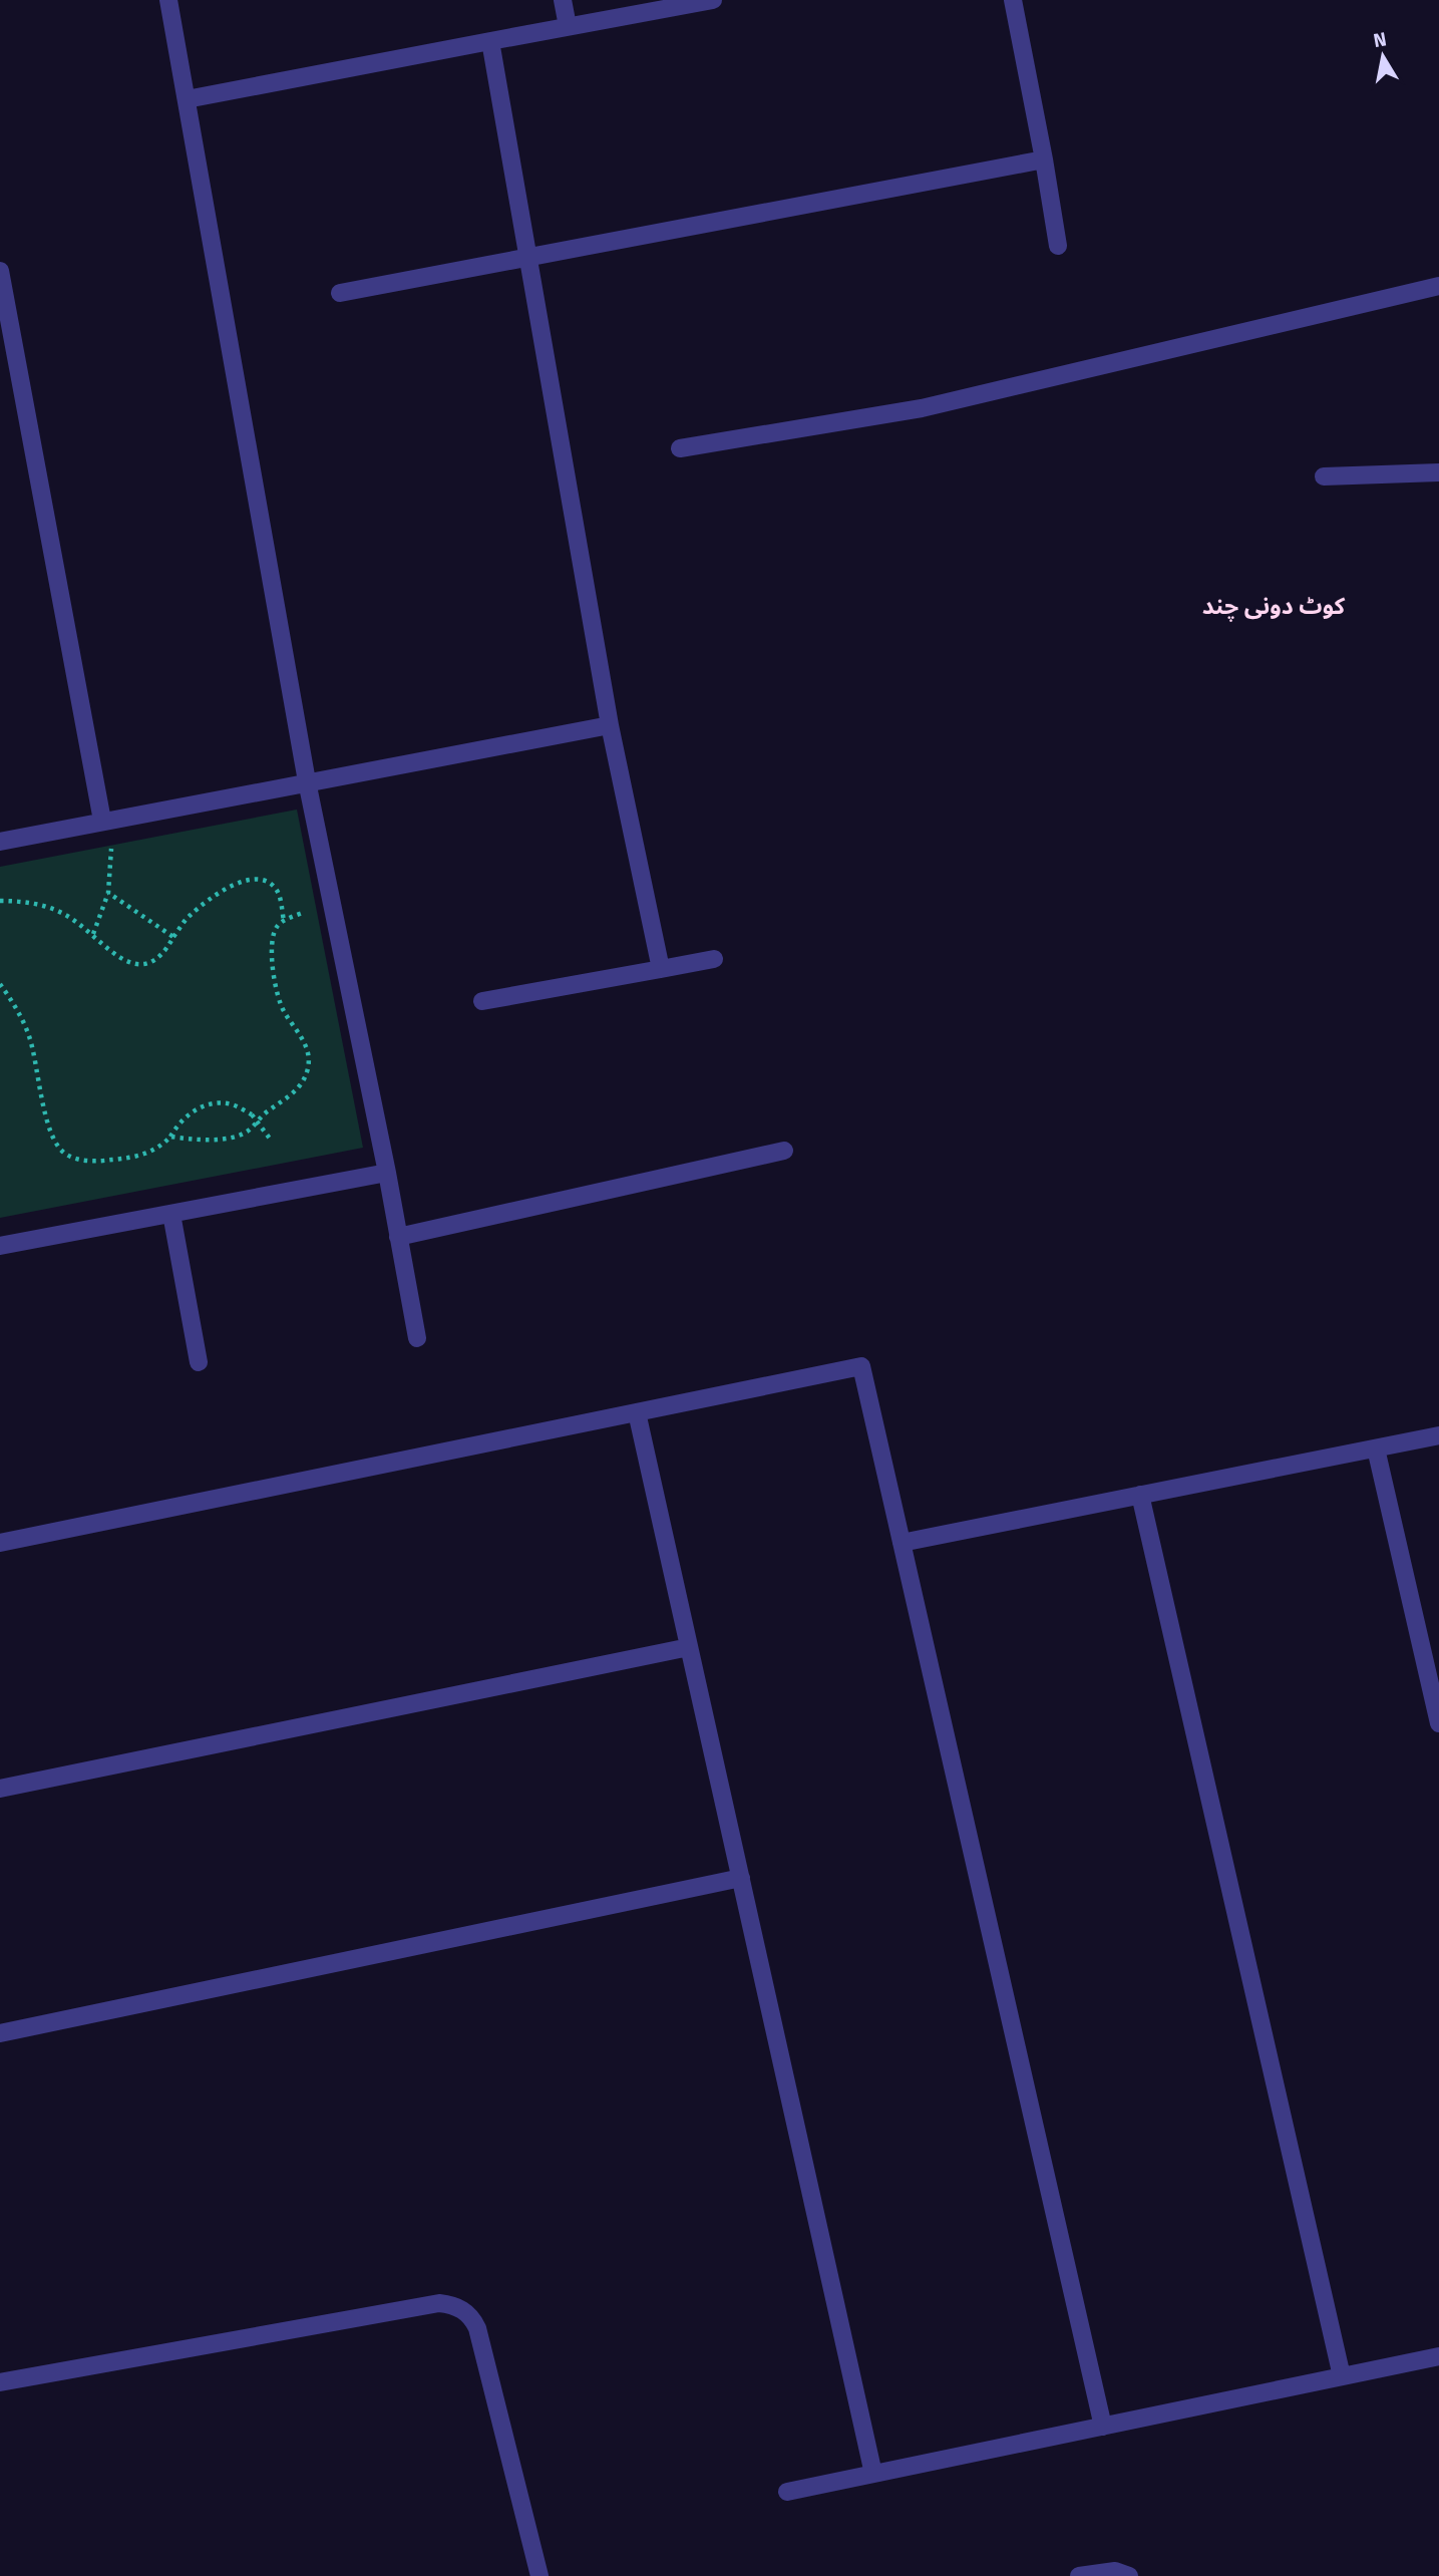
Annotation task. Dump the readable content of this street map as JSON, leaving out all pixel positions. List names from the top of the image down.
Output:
{
  "districts": ["کوٹ دونی چند"],
  "north": "top"
}
